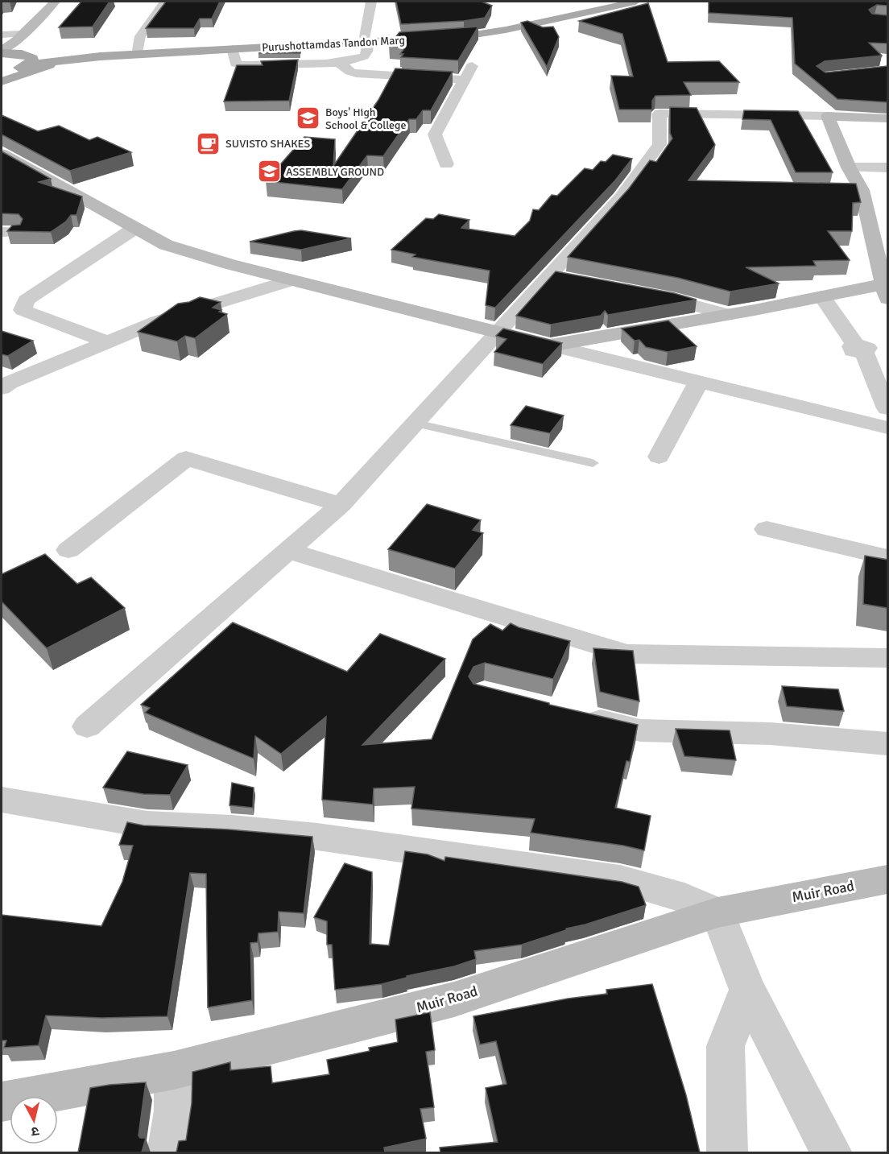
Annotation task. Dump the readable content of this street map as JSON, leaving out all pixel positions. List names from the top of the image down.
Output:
{
  "streets": {
    "main road": ["Purushottamdas Tandon Marg"],
    "street": ["Muir Road"]
  },
  "places": {
    "school or university": ["Boys' High School & College", "ASSEMBLY GROUND"],
    "cafe": ["SUVISTO SHAKES"]
  },
  "north": "bottom"
}
